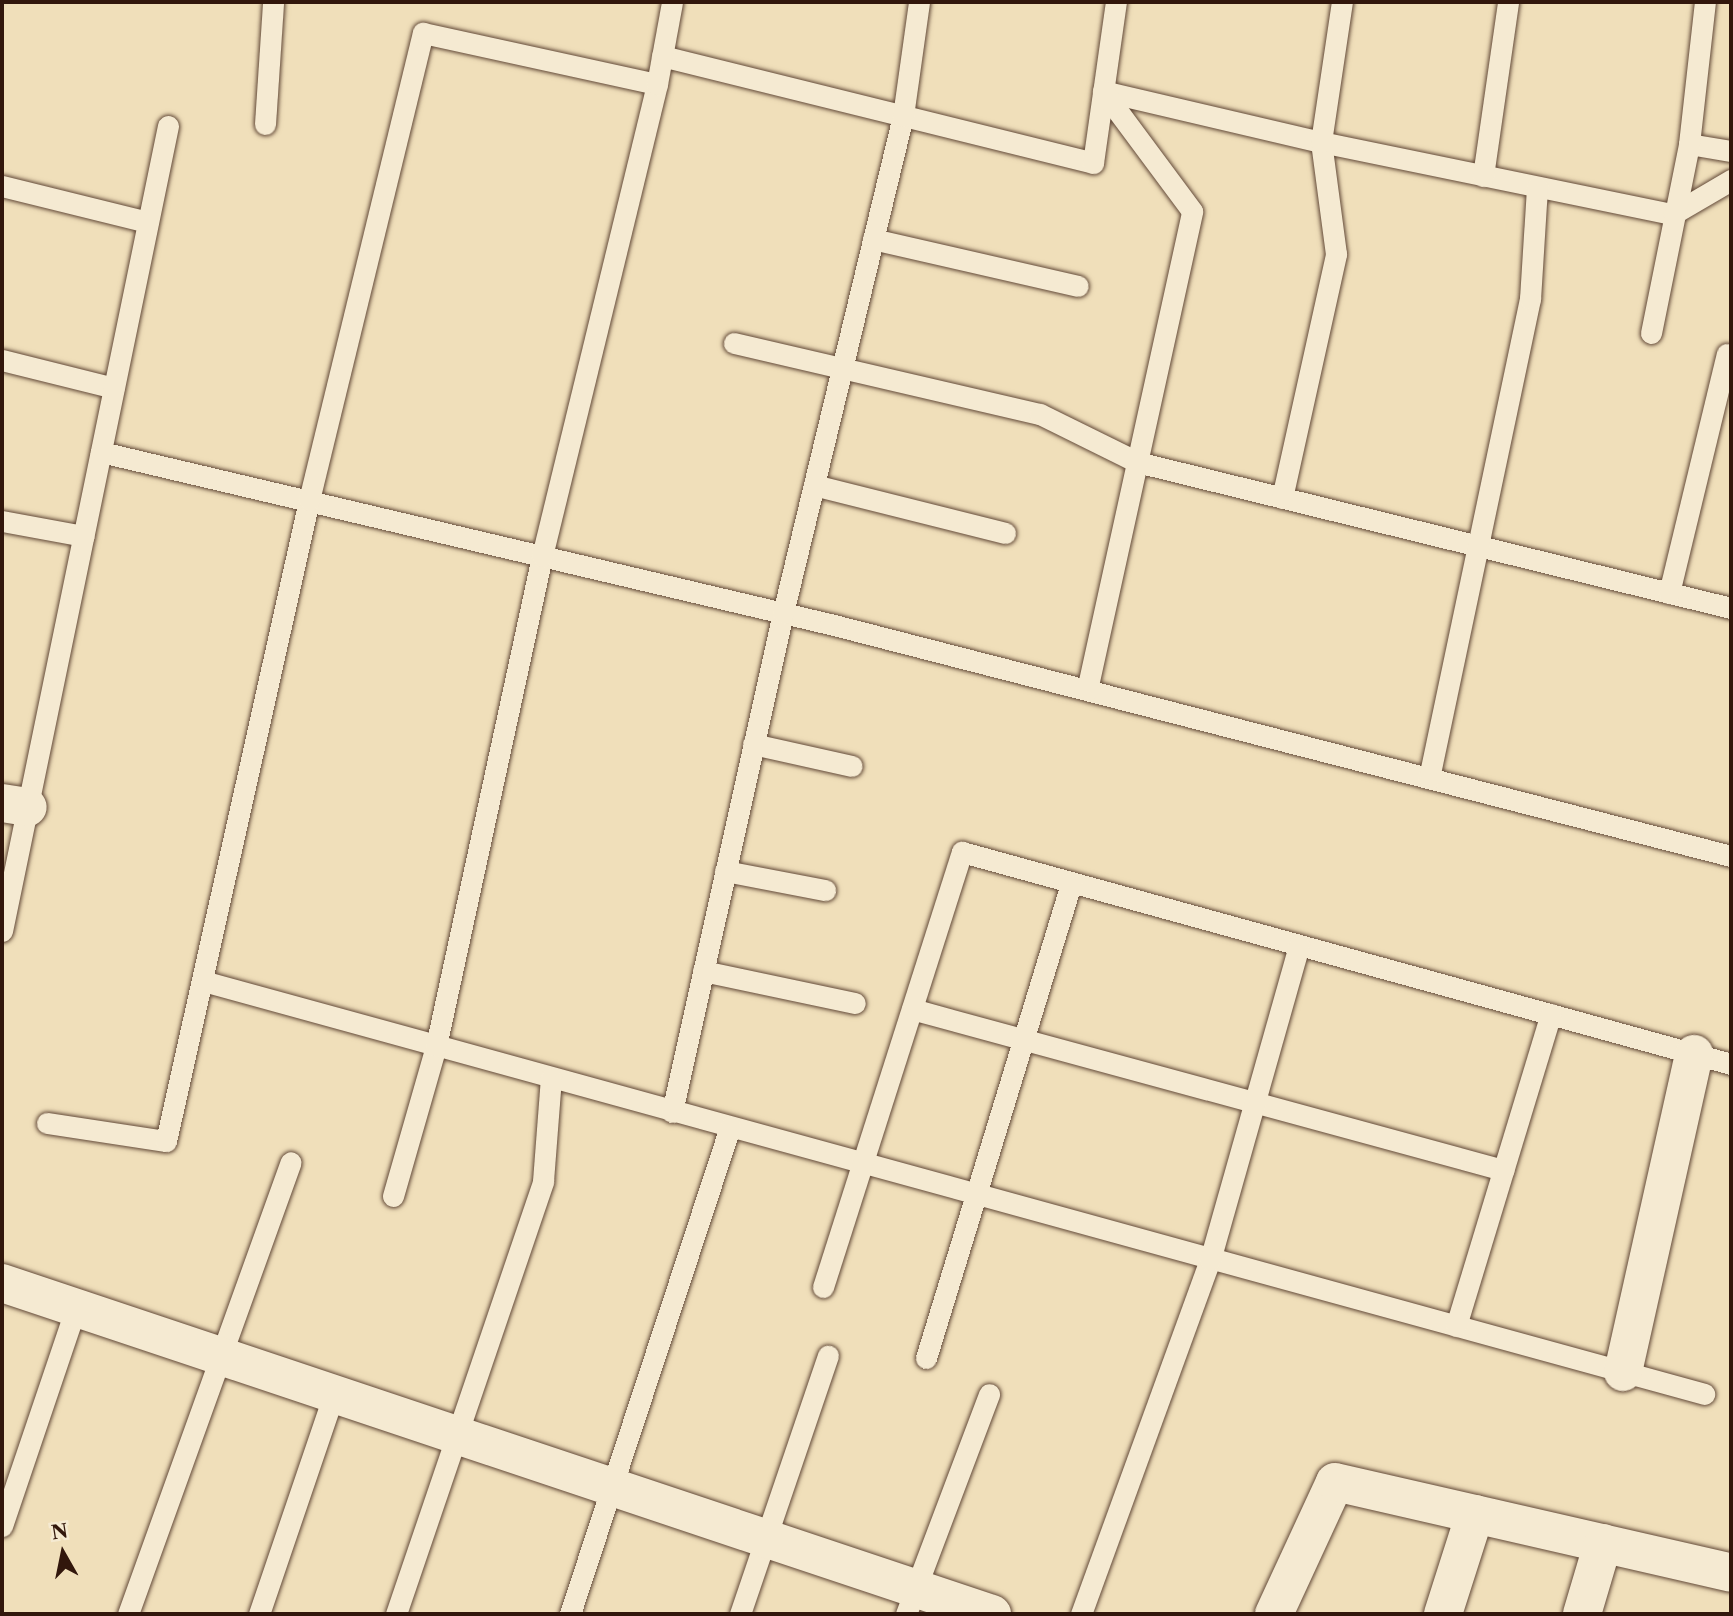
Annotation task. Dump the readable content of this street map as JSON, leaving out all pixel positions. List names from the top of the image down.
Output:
{
  "north": "top"
}
